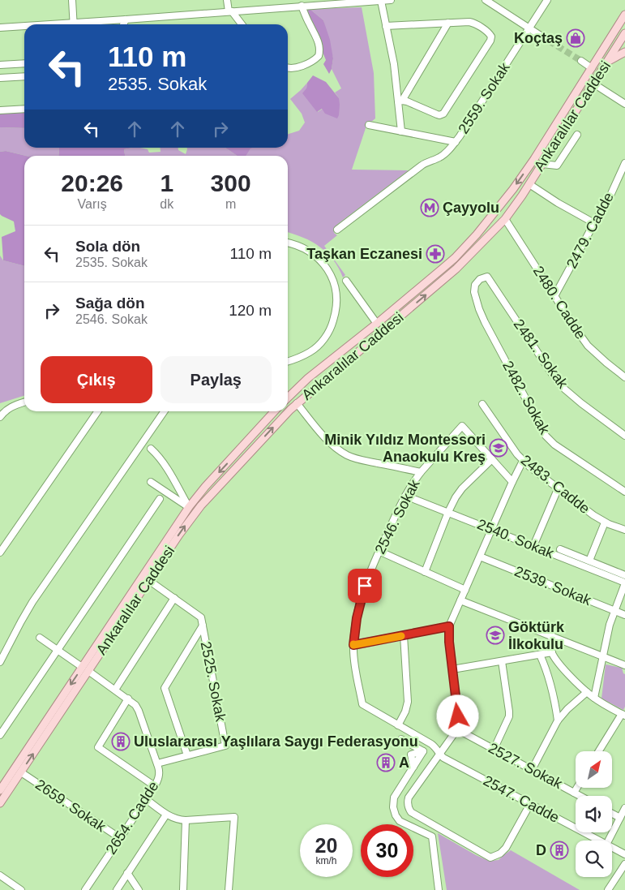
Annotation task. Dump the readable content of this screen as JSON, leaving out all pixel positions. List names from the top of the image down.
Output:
{
  "streets": {
    "main road": ["Ankaralılar Caddesi"],
    "street": [
      "2559. Sokak",
      "2479. Cadde",
      "2480. Cadde",
      "2481. Sokak",
      "2482. Sokak",
      "2483. Cadde",
      "2546. Sokak",
      "2540. Sokak",
      "2539. Sokak",
      "2525. Sokak",
      "2527. Sokak",
      "2547. Cadde",
      "2659. Sokak",
      "2654. Cadde"
    ]
  },
  "crossings": [
    ["Ankaralılar Caddesi", "2480. Cadde"],
    ["Ankaralılar Caddesi", "2659. Sokak"],
    ["Ankaralılar Caddesi", "2654. Cadde"],
    ["2479. Cadde", "2480. Cadde"],
    ["2481. Sokak", "2482. Sokak"],
    ["2546. Sokak", "2540. Sokak"],
    ["2546. Sokak", "2547. Cadde"],
    ["2659. Sokak", "2654. Cadde"]
  ],
  "places": {
    "shop": ["Koçtaş"],
    "metro station": ["Çayyolu"],
    "pharmacy": ["Taşkan Eczanesi"],
    "school or university": ["Minik Yıldız Montessori Anaokulu Kreş", "Göktürk İlkokulu"],
    "building": ["Uluslararası Yaşlılara Saygı Federasyonu", "A", "D"]
  },
  "north": "top right",
  "page": {
    "turn": ["110 m", "2535. Sokak"],
    "eta": [
      "20:26",
      "Varış",
      "1",
      "dk",
      "300",
      "m"
    ],
    "list": [
      {
        "name": "Sola dön",
        "note": "2535. Sokak",
        "value": "110 m"
      },
      {
        "name": "Sağa dön",
        "note": "2546. Sokak",
        "value": "120 m"
      }
    ],
    "buttons": ["Çıkış", "Paylaş"],
    "speed": "20 km/h",
    "limit": "30"
  }
}
